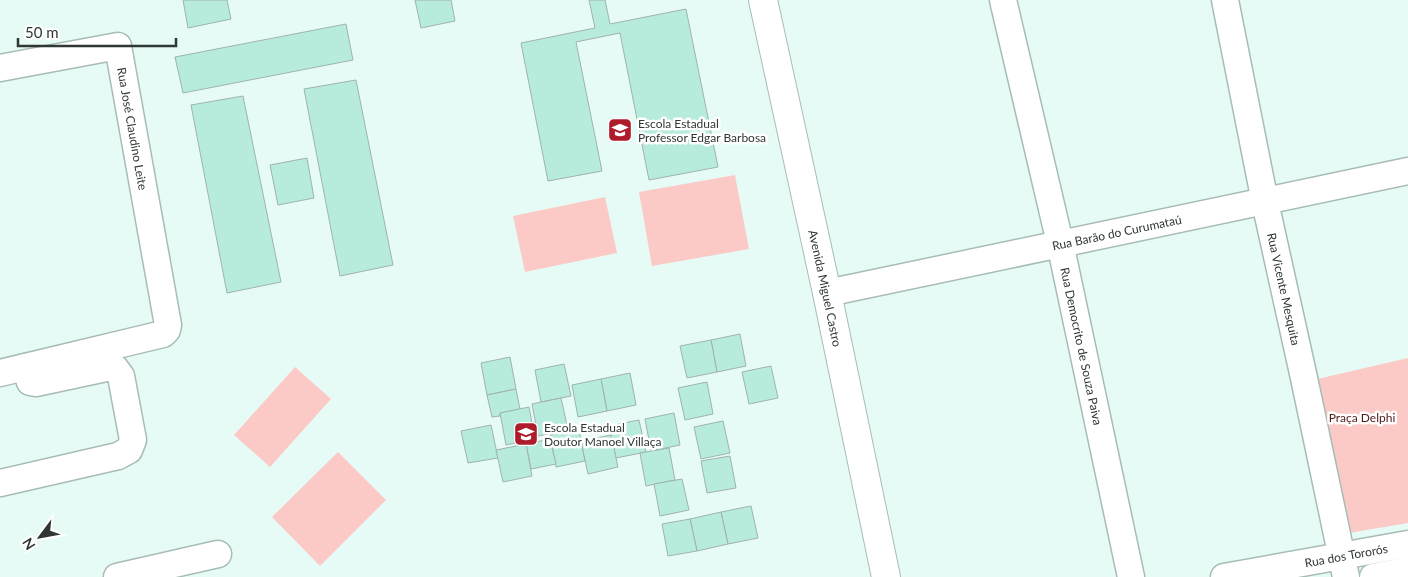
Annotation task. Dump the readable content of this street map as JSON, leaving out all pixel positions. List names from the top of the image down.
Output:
{
  "streets": {
    "main road": ["Avenida Miguel Castro"],
    "street": [
      "Rua José Claudino Leite",
      "Rua Barão do Curumataú",
      "Rua Vicente Mesquita",
      "Rua Democrito de Souza Paiva",
      "Rua dos Tororós"
    ]
  },
  "crossings": [
    ["Rua Barão do Curumataú", "Avenida Miguel Castro"],
    ["Rua Barão do Curumataú", "Rua Vicente Mesquita"],
    ["Rua Barão do Curumataú", "Rua Democrito de Souza Paiva"],
    ["Rua Vicente Mesquita", "Rua dos Tororós"]
  ],
  "parks": ["Praça Delphi"],
  "places": {
    "school or university": ["Escola Estadual Professor Edgar Barbosa", "Escola Estadual Doutor Manoel Villaça"]
  },
  "scale_bar": "50 m",
  "north": "bottom left"
}
